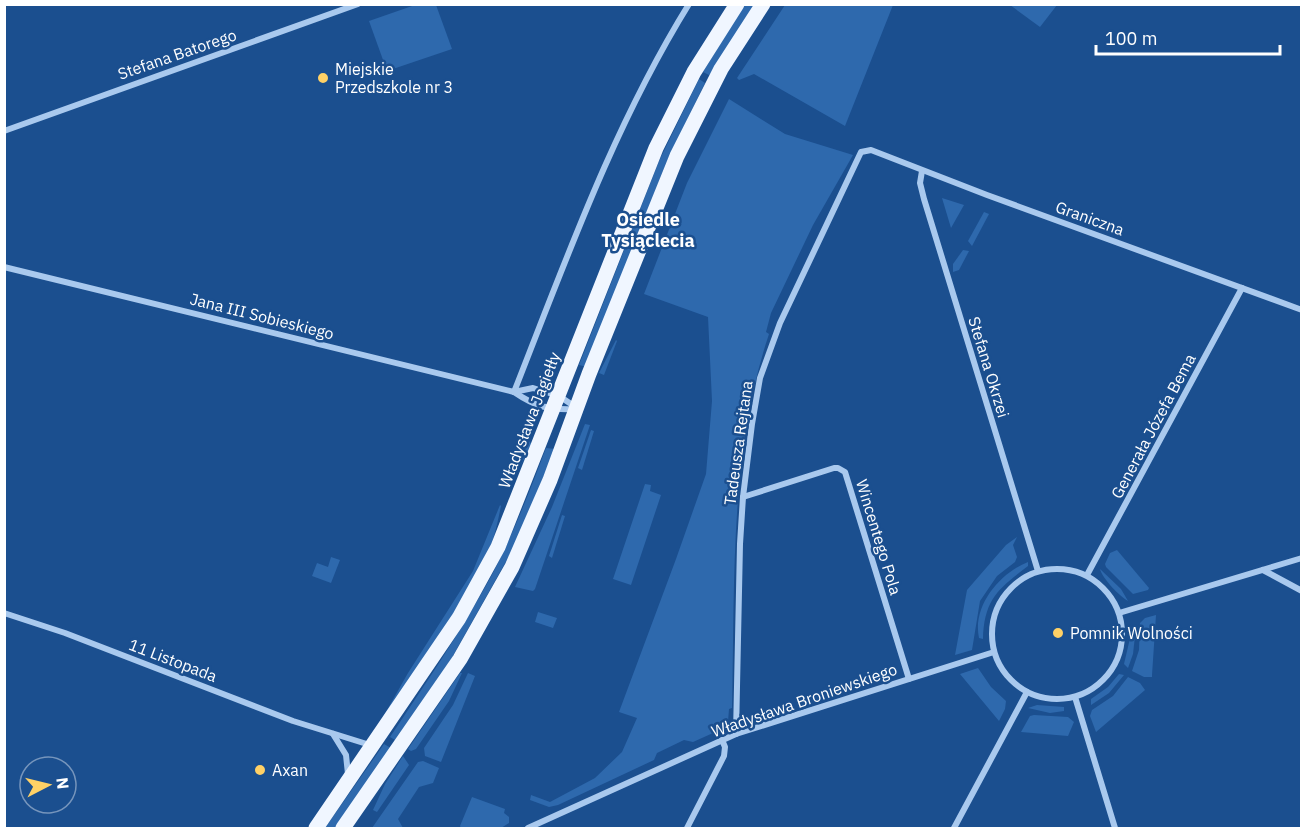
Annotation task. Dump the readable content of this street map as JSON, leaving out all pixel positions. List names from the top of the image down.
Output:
{
  "streets": {
    "main road": ["Władysława Jagiełły"],
    "street": [
      "Stefana Batorego",
      "Graniczna",
      "Jana III Sobieskiego",
      "Stefana Okrzei",
      "Generała Józefa Bema",
      "Tadeusza Rejtana",
      "Wincentego Pola",
      "11 Listopada",
      "Władysława Broniewskiego"
    ]
  },
  "crossings": [
    ["Graniczna", "Stefana Okrzei"],
    ["Graniczna", "Generała Józefa Bema"],
    ["Graniczna", "Tadeusza Rejtana"],
    ["Jana III Sobieskiego", "Władysława Jagiełły"],
    ["Stefana Okrzei", "Generała Józefa Bema"],
    ["Stefana Okrzei", "Władysława Broniewskiego"],
    ["Władysława Jagiełły", "11 Listopada"],
    ["Generała Józefa Bema", "Władysława Broniewskiego"],
    ["Tadeusza Rejtana", "Wincentego Pola"],
    ["Tadeusza Rejtana", "Władysława Broniewskiego"],
    ["Wincentego Pola", "Władysława Broniewskiego"]
  ],
  "districts": ["Osiedle Tysiąclecia"],
  "places": ["Miejskie Przedszkole nr 3", "Pomnik Wolności", "Axan"],
  "scale_bar": "100 m",
  "north": "right"
}
